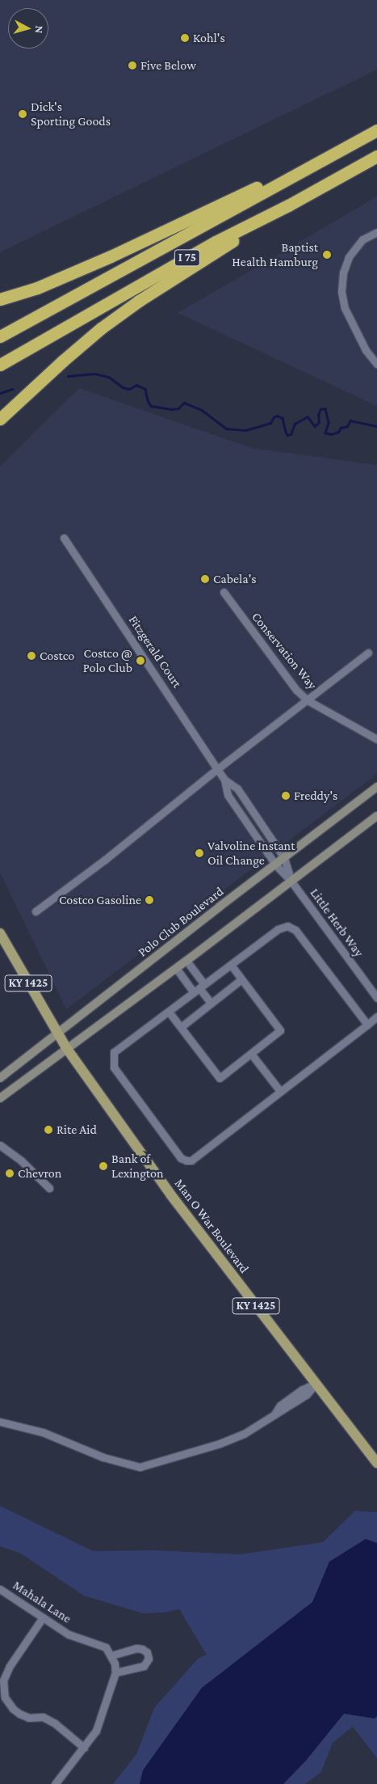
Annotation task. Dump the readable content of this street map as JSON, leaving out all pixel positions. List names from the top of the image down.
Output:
{
  "streets": {
    "highway": ["I 75"],
    "main road": ["KY 1425", "Man O War Boulevard"],
    "street": [
      "Conservation Way",
      "Fitzgerald Court",
      "Polo Club Boulevard",
      "Little Herb Way",
      "Mahala Lane"
    ]
  },
  "crossings": [
    ["Fitzgerald Court", "Polo Club Boulevard"],
    ["Fitzgerald Court", "Little Herb Way"],
    ["Polo Club Boulevard", "Man O War Boulevard"]
  ],
  "places": [
    "Kohl's",
    "Five Below",
    "Dick's Sporting Goods",
    "Baptist Health Hamburg",
    "Cabela's",
    "Costco",
    "Costco @ Polo Club",
    "Freddy's",
    "Valvoline Instant Oil Change",
    "Costco Gasoline",
    "Rite Aid",
    "Bank of Lexington",
    "Chevron"
  ],
  "north": "right"
}
